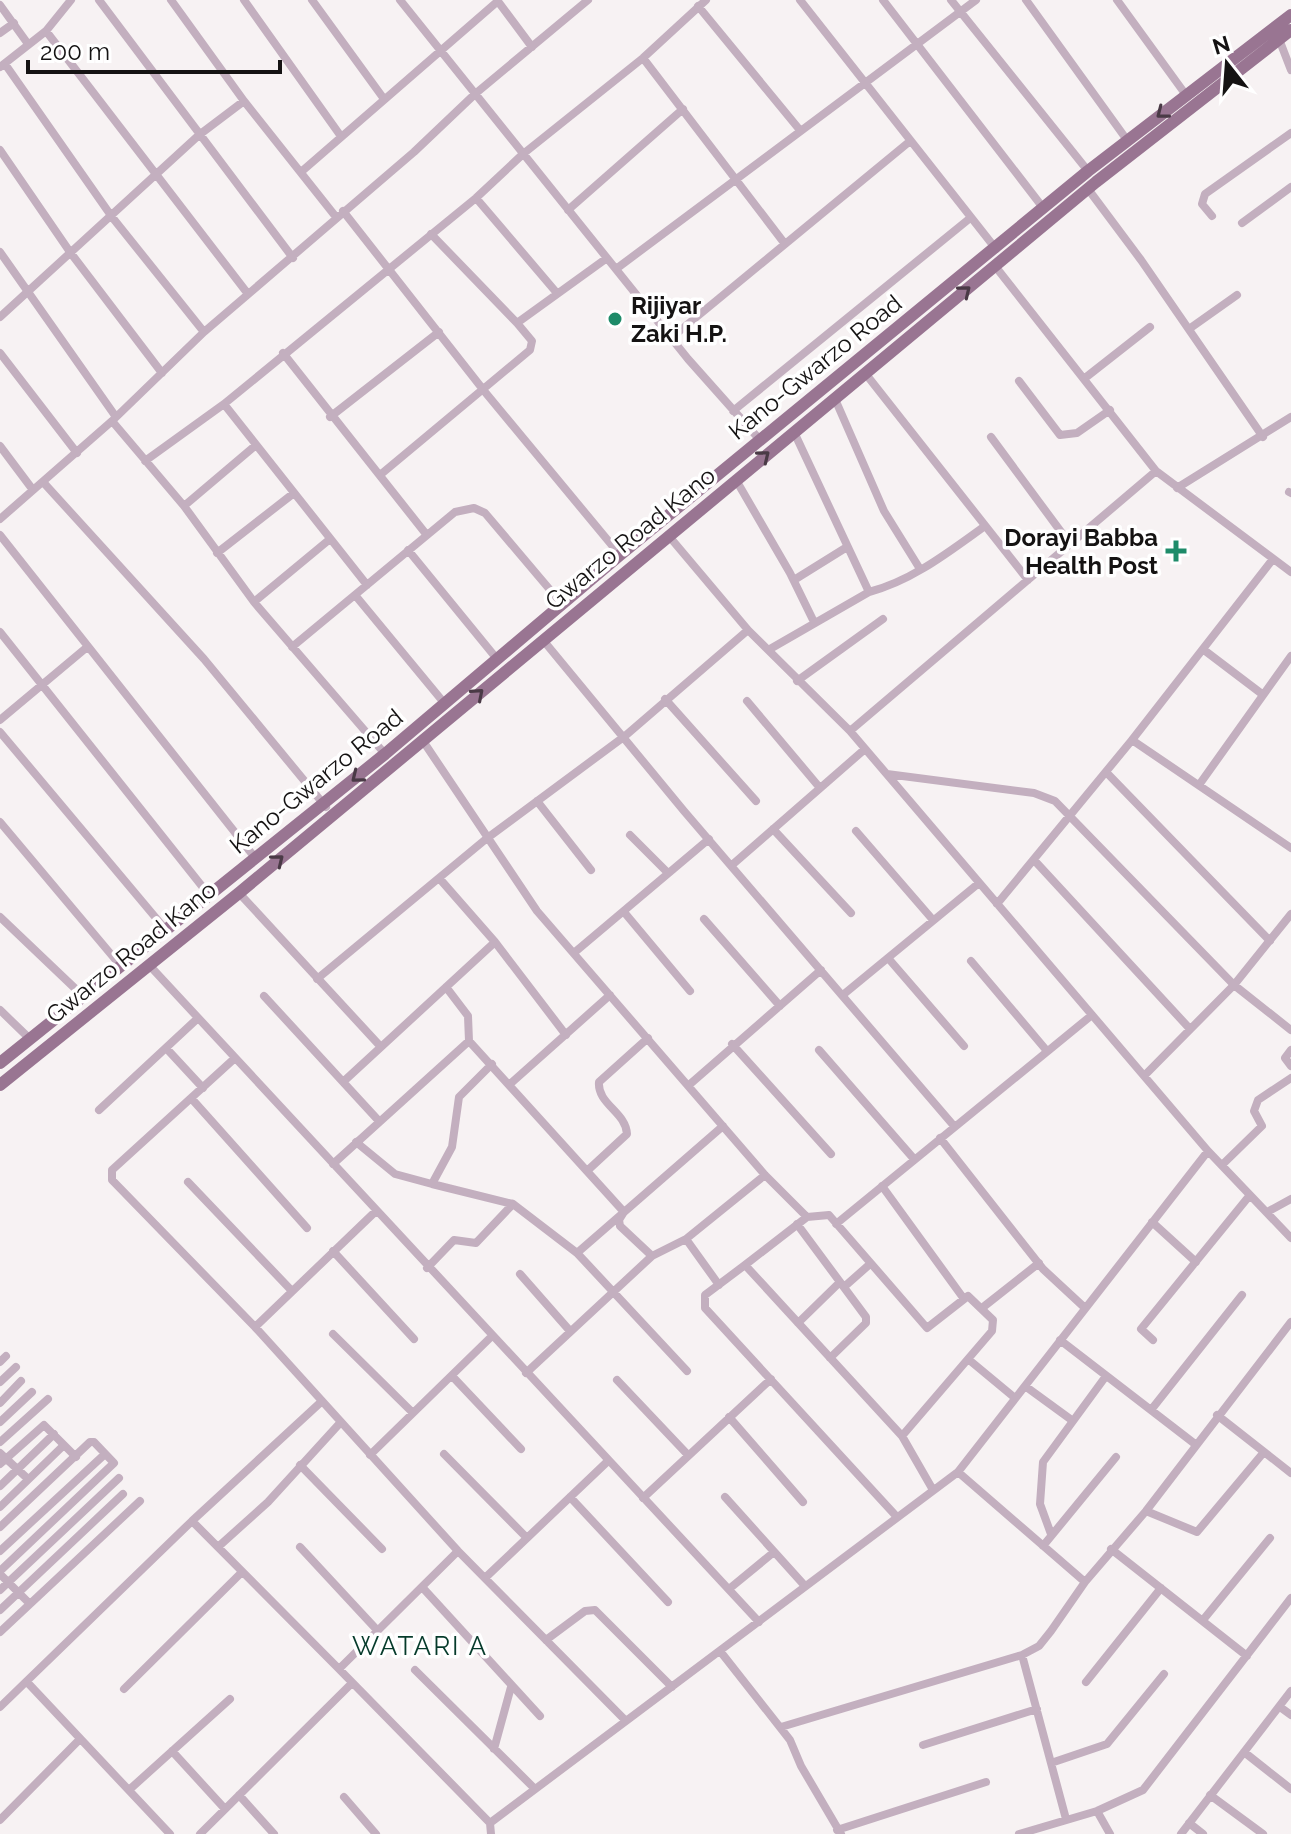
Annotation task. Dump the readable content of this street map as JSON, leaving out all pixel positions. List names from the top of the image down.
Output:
{
  "streets": {
    "main road": ["Kano-Gwarzo Road", "Gwarzo Road Kano"]
  },
  "crossings": [
    ["Kano-Gwarzo Road", "Gwarzo Road Kano"]
  ],
  "districts": ["WATARI A"],
  "places": {
    "other": ["Rijiyar Zaki H.P."],
    "health": ["Dorayi Babba Health Post"]
  },
  "scale_bar": "200 m",
  "north": "top"
}
